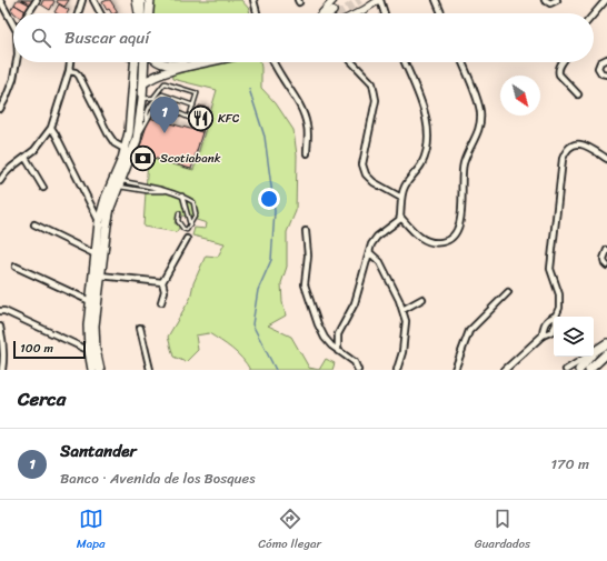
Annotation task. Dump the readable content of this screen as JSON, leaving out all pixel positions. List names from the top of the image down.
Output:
{
  "places": {
    "restaurant": ["KFC"],
    "bank": ["Scotiabank"]
  },
  "scale_bar": "100 m",
  "north": "bottom right",
  "page": {
    "search": "Buscar aquí",
    "pins": "1",
    "scale": "100 m",
    "heading": "Cerca",
    "list": [
      {
        "mark": "1",
        "name": "Santander",
        "note": "Banco · Avenida de los Bosques",
        "value": "170 m"
      }
    ],
    "nav": ["Mapa", "Cómo llegar", "Guardados"]
  }
}
